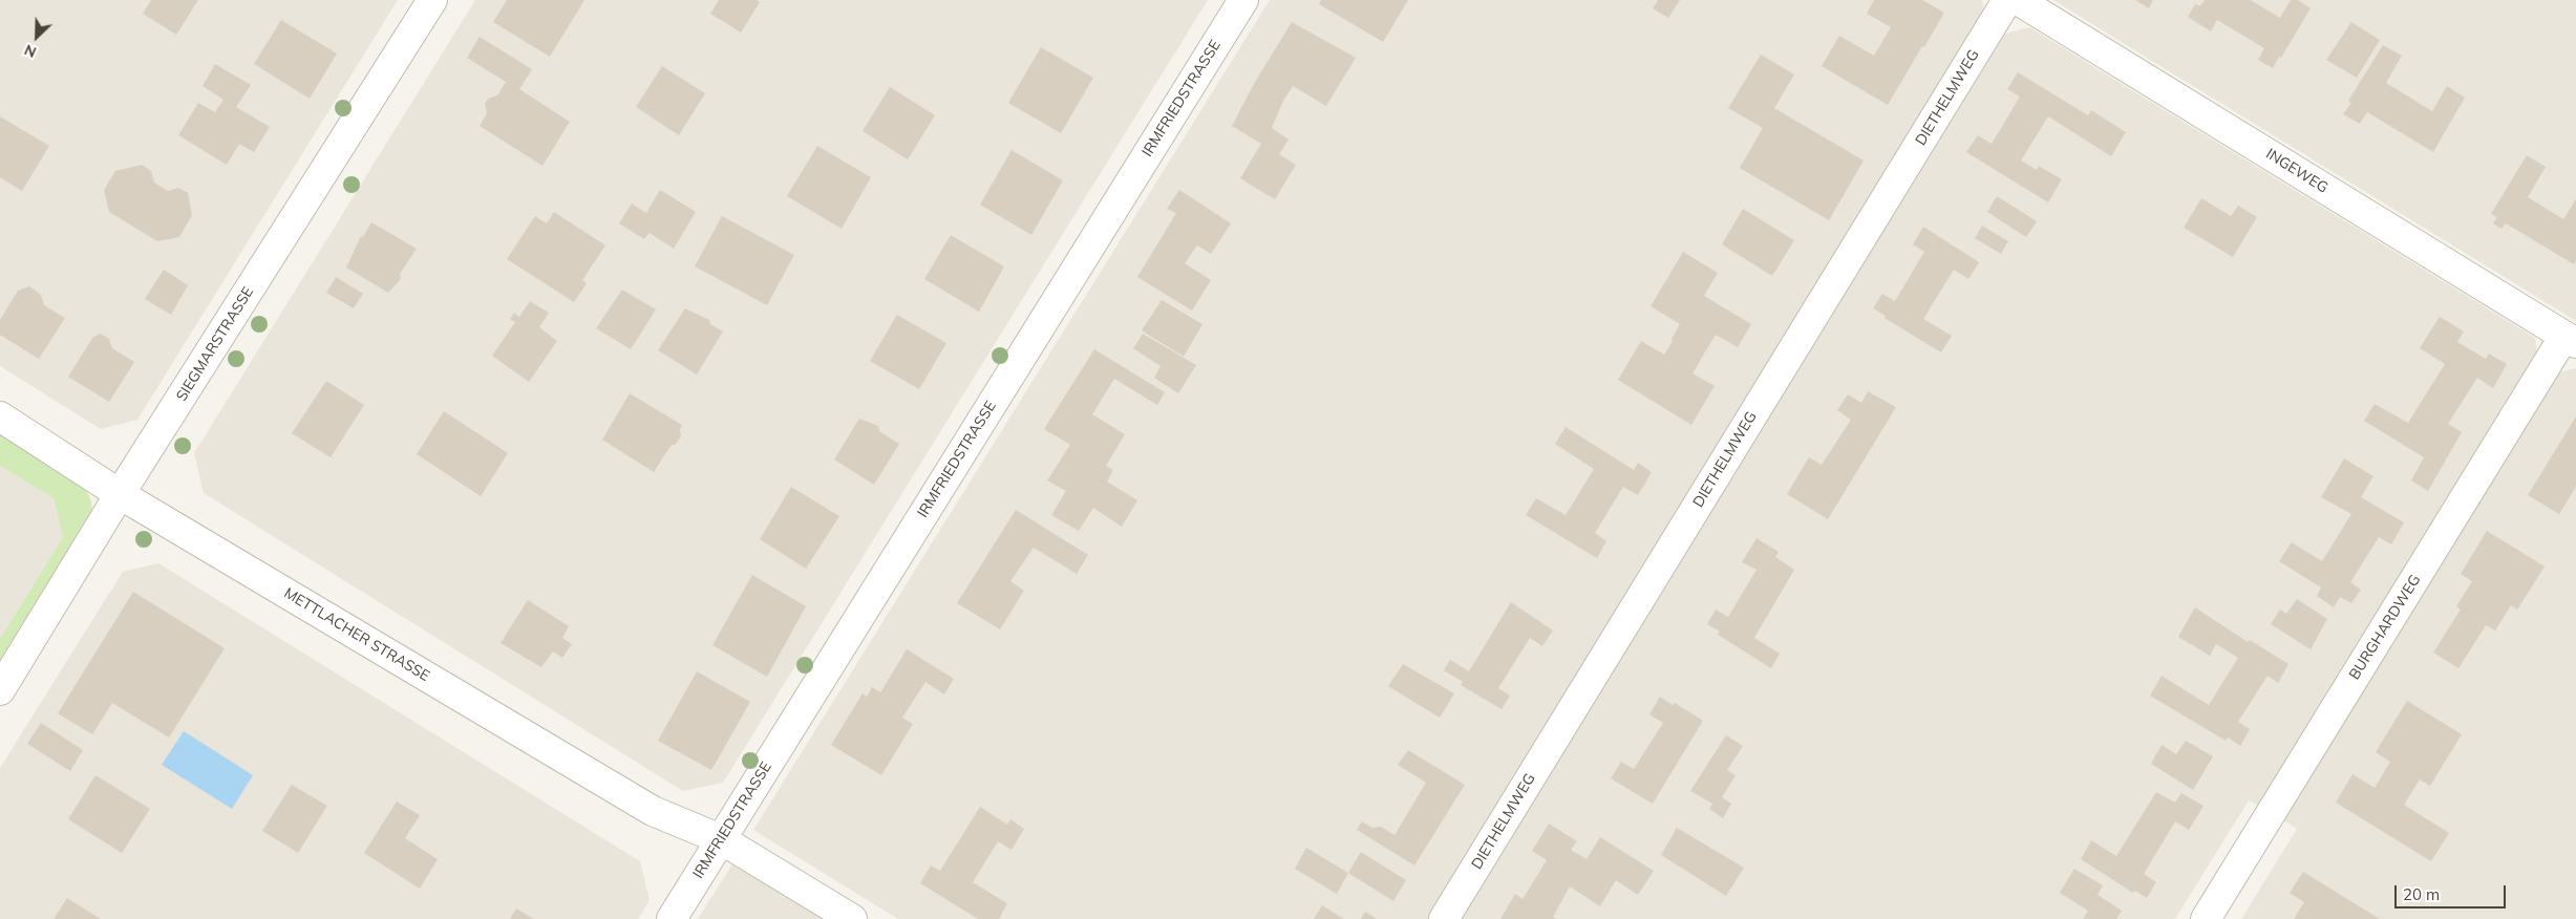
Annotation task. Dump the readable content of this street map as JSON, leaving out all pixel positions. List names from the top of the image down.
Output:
{
  "streets": {
    "street": [
      "DIETHELMWEG",
      "IRMFRIEDSTRASSE",
      "INGEWEG",
      "SIEGMARSTRASSE",
      "BURGHARDWEG",
      "METTLACHER STRASSE"
    ]
  },
  "crossings": [
    ["IRMFRIEDSTRASSE", "METTLACHER STRASSE"],
    ["INGEWEG", "BURGHARDWEG"],
    ["SIEGMARSTRASSE", "METTLACHER STRASSE"]
  ],
  "scale_bar": "20 m",
  "north": "bottom left"
}
